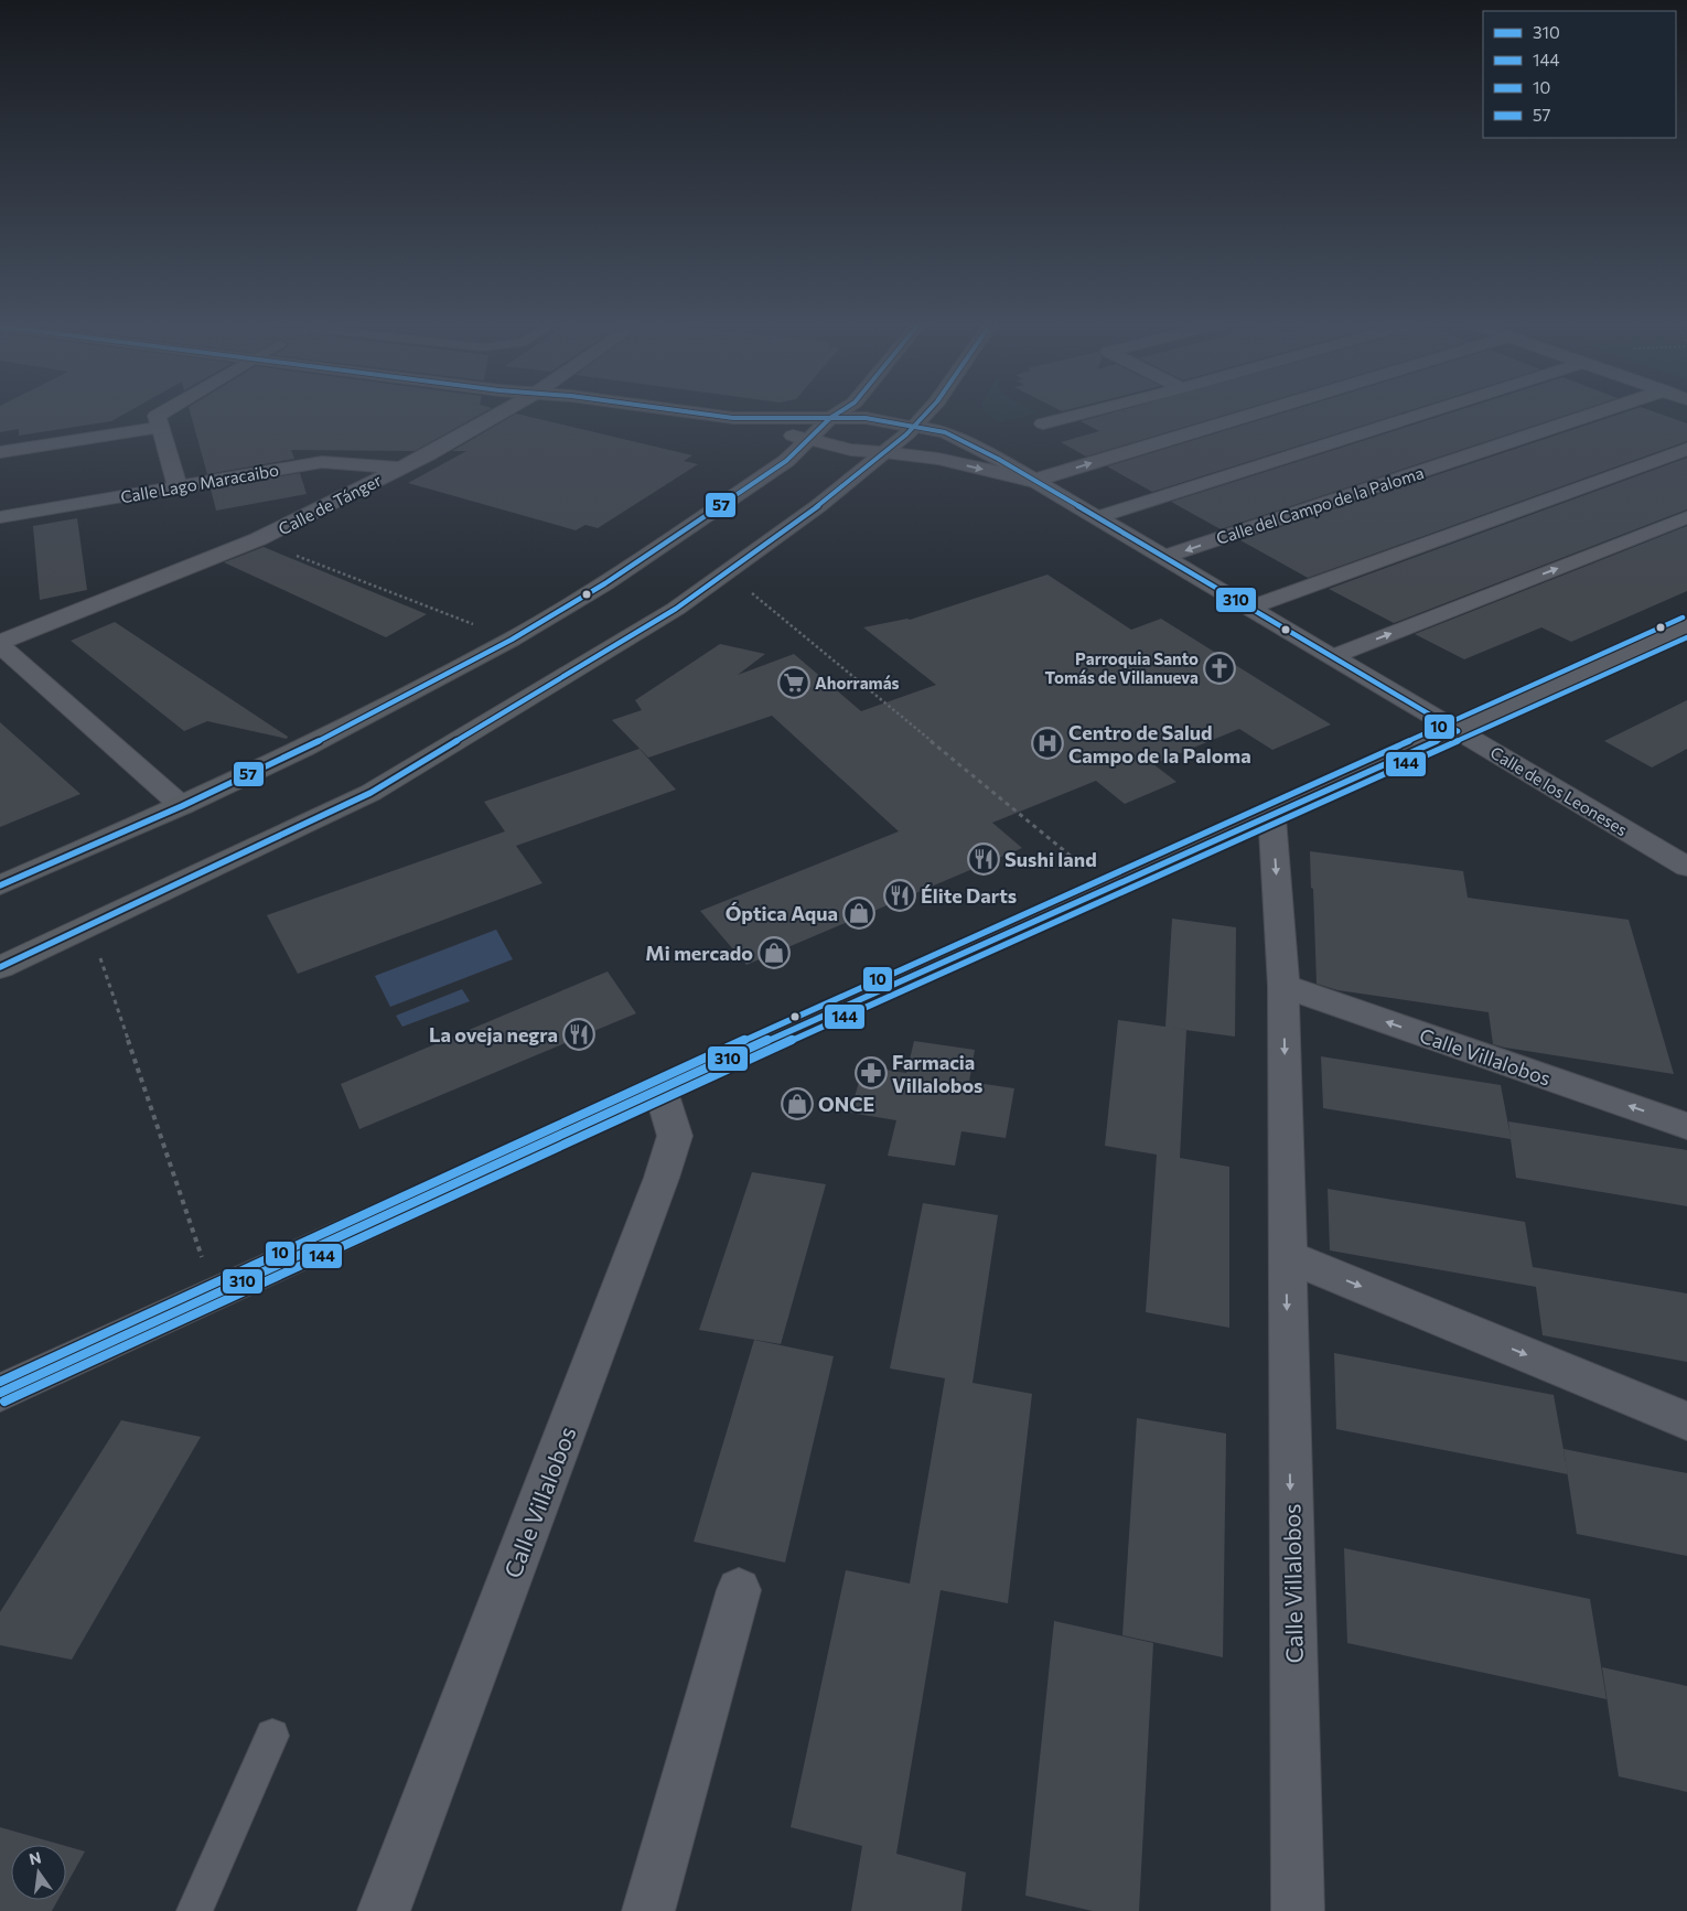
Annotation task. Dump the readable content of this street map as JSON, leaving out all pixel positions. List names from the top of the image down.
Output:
{
  "streets": {
    "street": [
      "Calle Lago Maracaibo",
      "Calle de Tánger",
      "Calle del Campo de la Paloma",
      "Calle de los Leoneses",
      "Calle Villalobos"
    ]
  },
  "crossings": [
    ["Calle Lago Maracaibo", "Calle de Tánger"],
    ["Calle del Campo de la Paloma", "Calle de los Leoneses"]
  ],
  "places": {
    "church": ["Parroquia Santo Tomás de Villanueva"],
    "supermarket": ["Ahorramás"],
    "hospital": ["Centro de Salud Campo de la Paloma"],
    "restaurant": ["Sushi land", "Élite Darts", "La oveja negra"],
    "shop": ["Óptica Aqua", "Mi mercado", "ONCE"],
    "pharmacy": ["Farmacia Villalobos"]
  },
  "lines": [
    "transit line 310",
    "transit line 57",
    "transit line 10",
    "transit line 144"
  ],
  "legend": [
    "310",
    "144",
    "10",
    "57"
  ],
  "north": "top"
}
